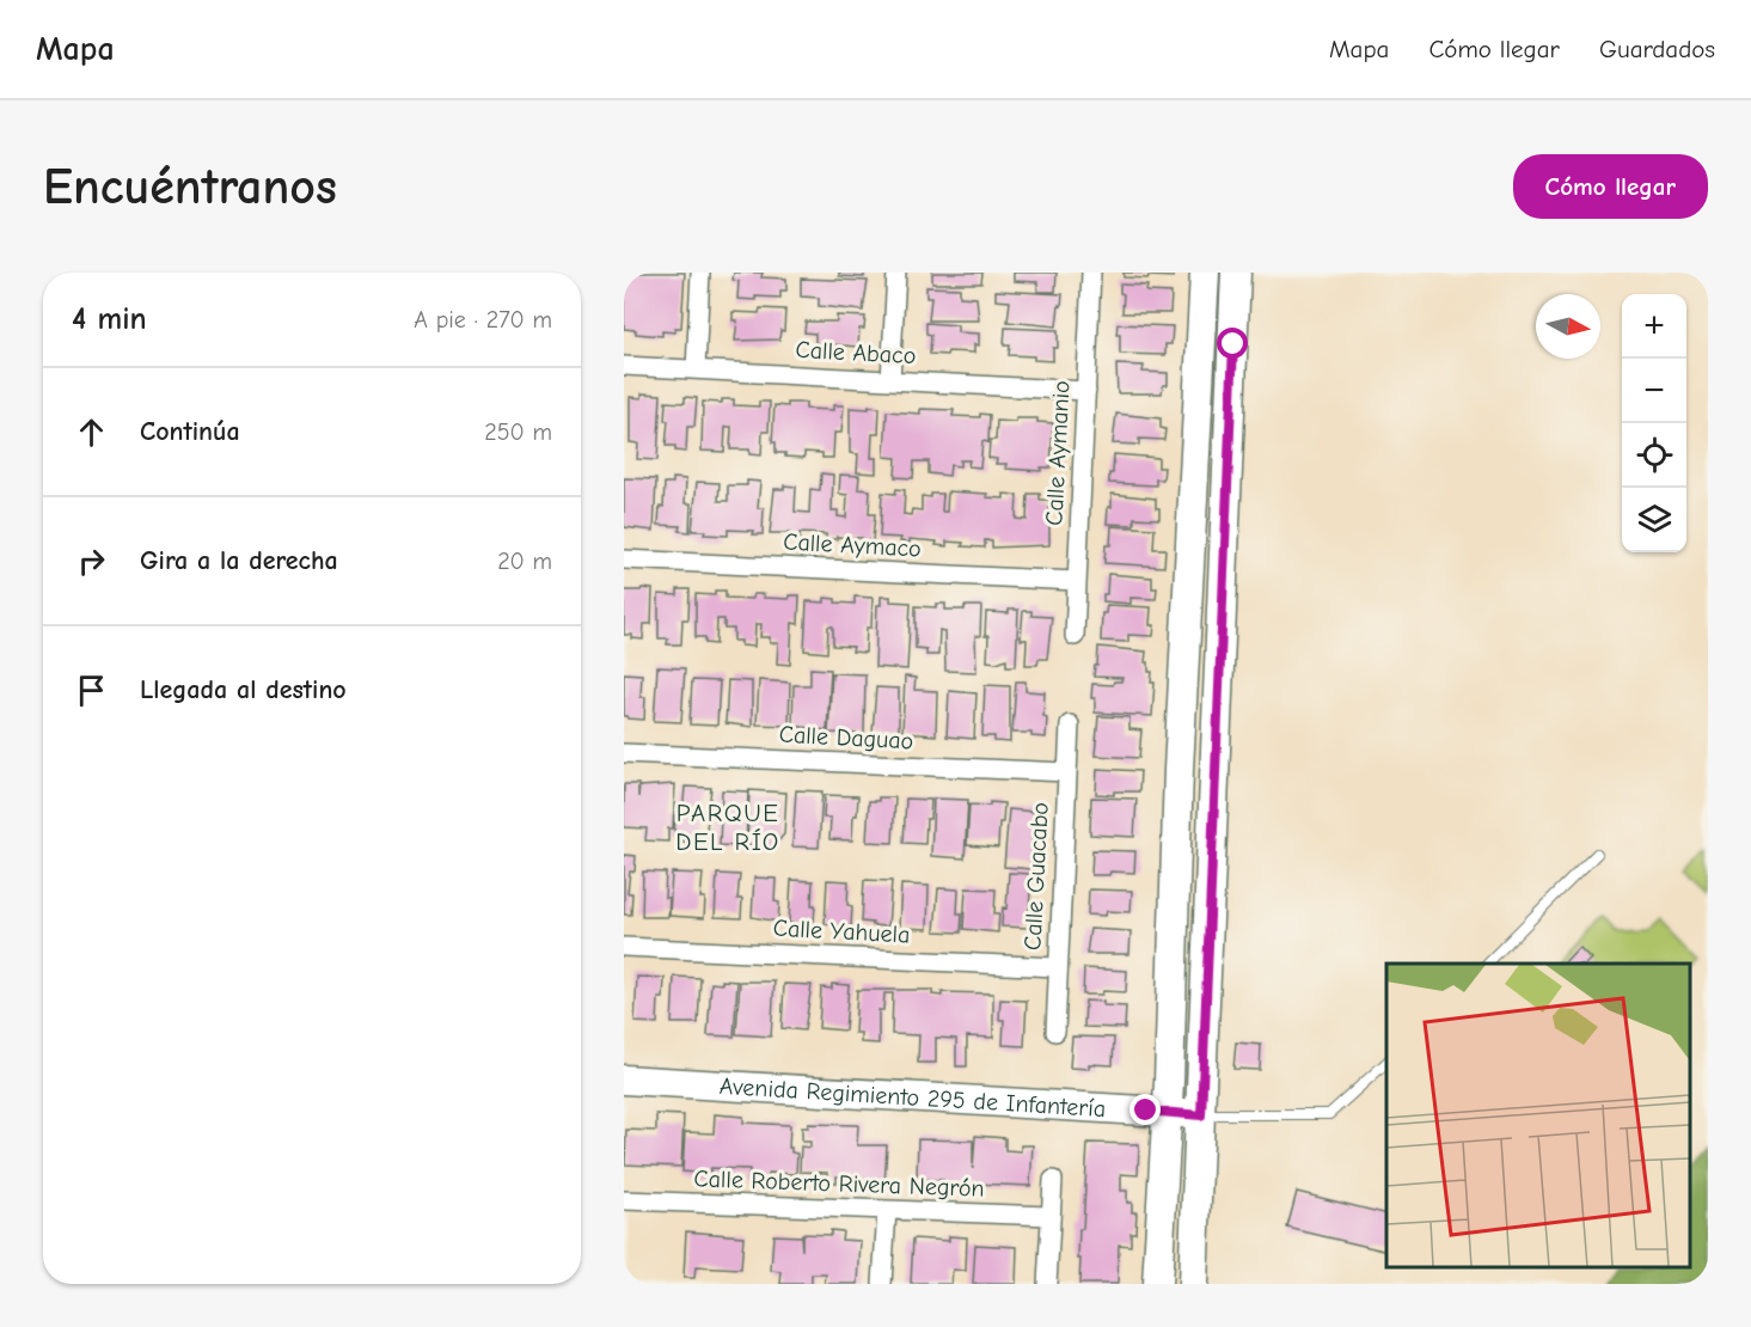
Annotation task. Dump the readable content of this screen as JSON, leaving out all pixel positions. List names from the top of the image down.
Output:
{
  "streets": {
    "main road": ["Avenida Regimiento 295 de Infantería"],
    "street": [
      "Calle Abaco",
      "Calle Aymanio",
      "Calle Aymaco",
      "Calle Daguao",
      "Calle Guacabo",
      "Calle Yahuela",
      "Calle Roberto Rivera Negrón"
    ]
  },
  "crossings": [
    ["Calle Abaco", "Calle Aymanio"],
    ["Calle Aymanio", "Calle Aymaco"],
    ["Calle Daguao", "Calle Guacabo"],
    ["Calle Guacabo", "Calle Yahuela"]
  ],
  "districts": ["PARQUE DEL RÍO"],
  "north": "right",
  "page": {
    "header": "Mapa",
    "nav": ["Mapa", "Cómo llegar", "Guardados"],
    "buttons": "Cómo llegar",
    "title": "Encuéntranos",
    "heading": ["4 min", "A pie · 270 m"],
    "map_buttons": ["+", "−"],
    "list": [
      ["Continúa", "250 m"],
      ["Gira a la derecha", "20 m"],
      "Llegada al destino"
    ]
  }
}
